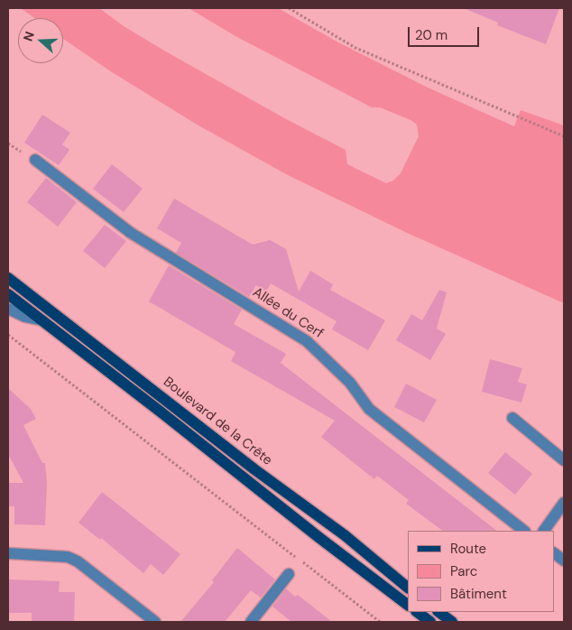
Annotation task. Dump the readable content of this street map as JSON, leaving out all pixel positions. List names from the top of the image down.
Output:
{
  "streets": {
    "main road": ["Boulevard de la Crête"],
    "street": ["Allée du Cerf"]
  },
  "legend": ["Route", "Parc", "Bâtiment"],
  "scale_bar": "20 m",
  "north": "left"
}
